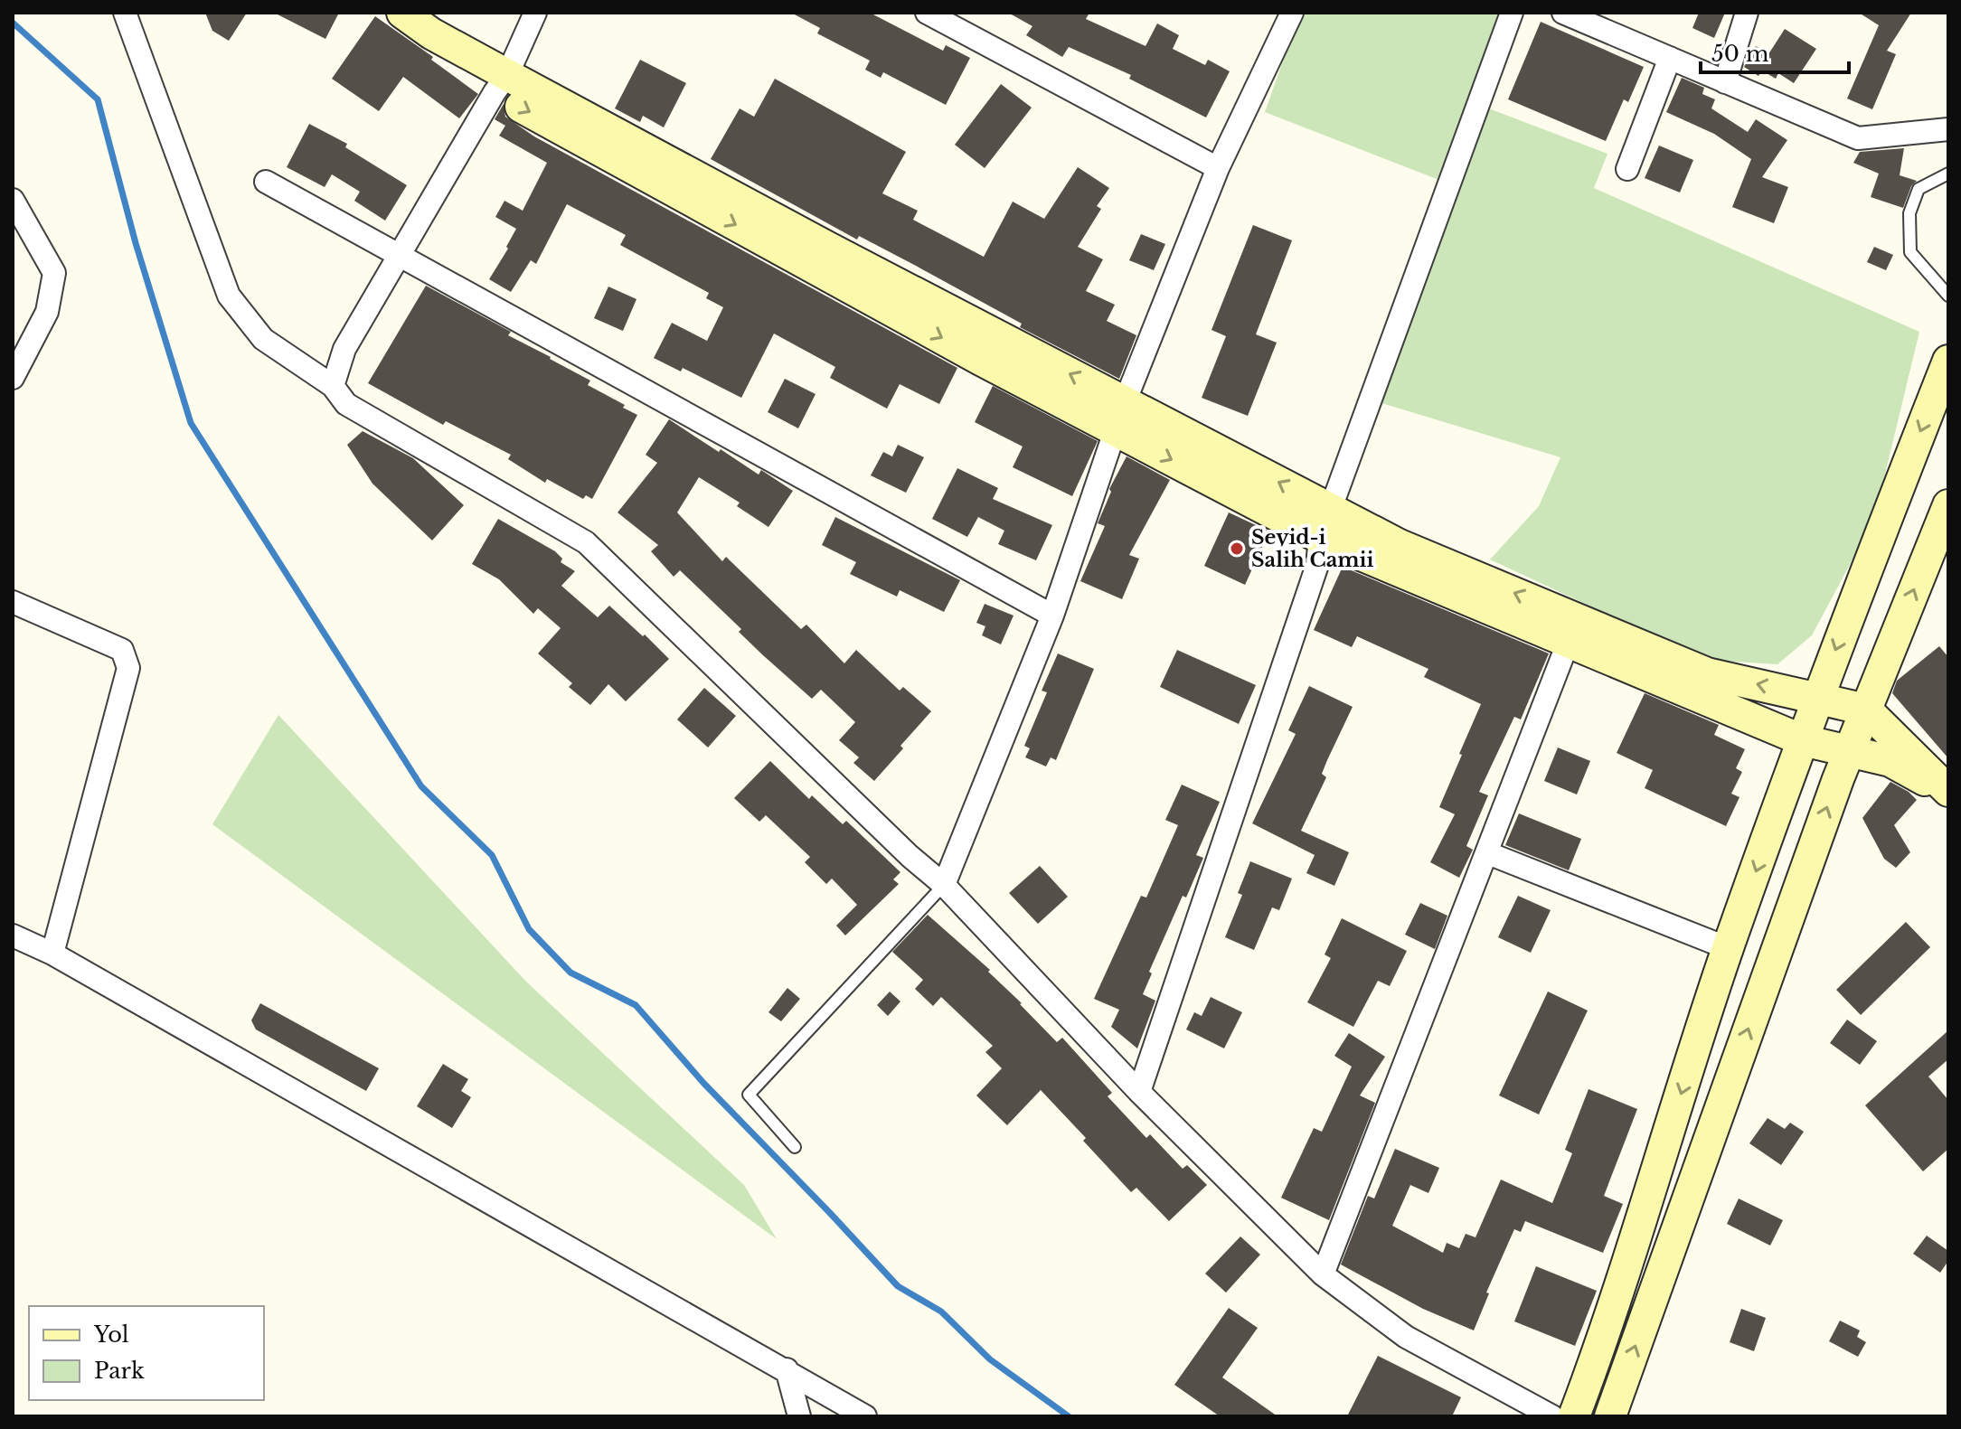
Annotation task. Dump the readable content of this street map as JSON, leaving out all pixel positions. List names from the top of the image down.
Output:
{
  "places": ["Seyid-i Salih Camii"],
  "legend": ["Yol", "Park"],
  "scale_bar": "50 m"
}
